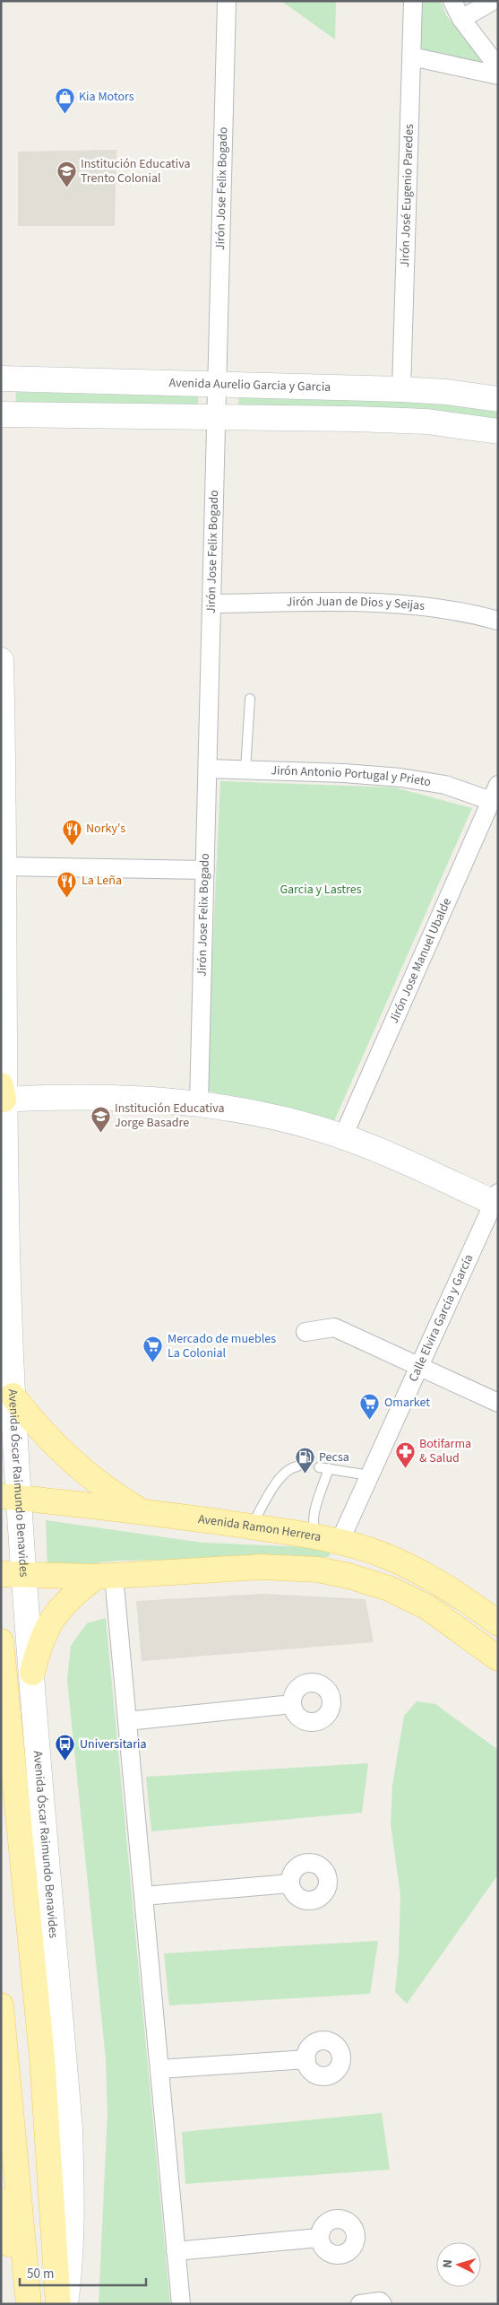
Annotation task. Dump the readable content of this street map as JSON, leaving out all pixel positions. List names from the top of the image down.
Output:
{
  "streets": {
    "main road": ["Avenida Aurelio Garcia y Garcia", "Avenida Óscar Raimundo Benavides", "Avenida Ramon Herrera"],
    "street": [
      "Jirón Jose Felix Bogado",
      "Jirón José Eugenio Paredes",
      "Jirón Juan de Dios y Seijas",
      "Jirón Antonio Portugal y Prieto",
      "Jirón Jose Manuel Ubalde",
      "Calle Elvira García y García"
    ]
  },
  "crossings": [
    ["Jirón Jose Felix Bogado", "Avenida Aurelio Garcia y Garcia"],
    ["Jirón Jose Felix Bogado", "Jirón Juan de Dios y Seijas"],
    ["Jirón Jose Felix Bogado", "Jirón Antonio Portugal y Prieto"],
    ["Jirón José Eugenio Paredes", "Avenida Aurelio Garcia y Garcia"],
    ["Jirón Antonio Portugal y Prieto", "Jirón Jose Manuel Ubalde"],
    ["Calle Elvira García y García", "Avenida Ramon Herrera"],
    ["Avenida Óscar Raimundo Benavides", "Avenida Ramon Herrera"]
  ],
  "parks": ["Garcia y Lastres"],
  "places": {
    "shop": ["Kia Motors"],
    "school or university": ["Institución Educativa Trento Colonial", "Institución Educativa Jorge Basadre"],
    "restaurant": ["Norky's", "La Leña"],
    "supermarket": ["Mercado de muebles La Colonial", "Omarket"],
    "pharmacy": ["Botifarma & Salud"],
    "fuel station": ["Pecsa"],
    "bus stop": ["Universitaria"]
  },
  "scale_bar": "50 m",
  "north": "left"
}
